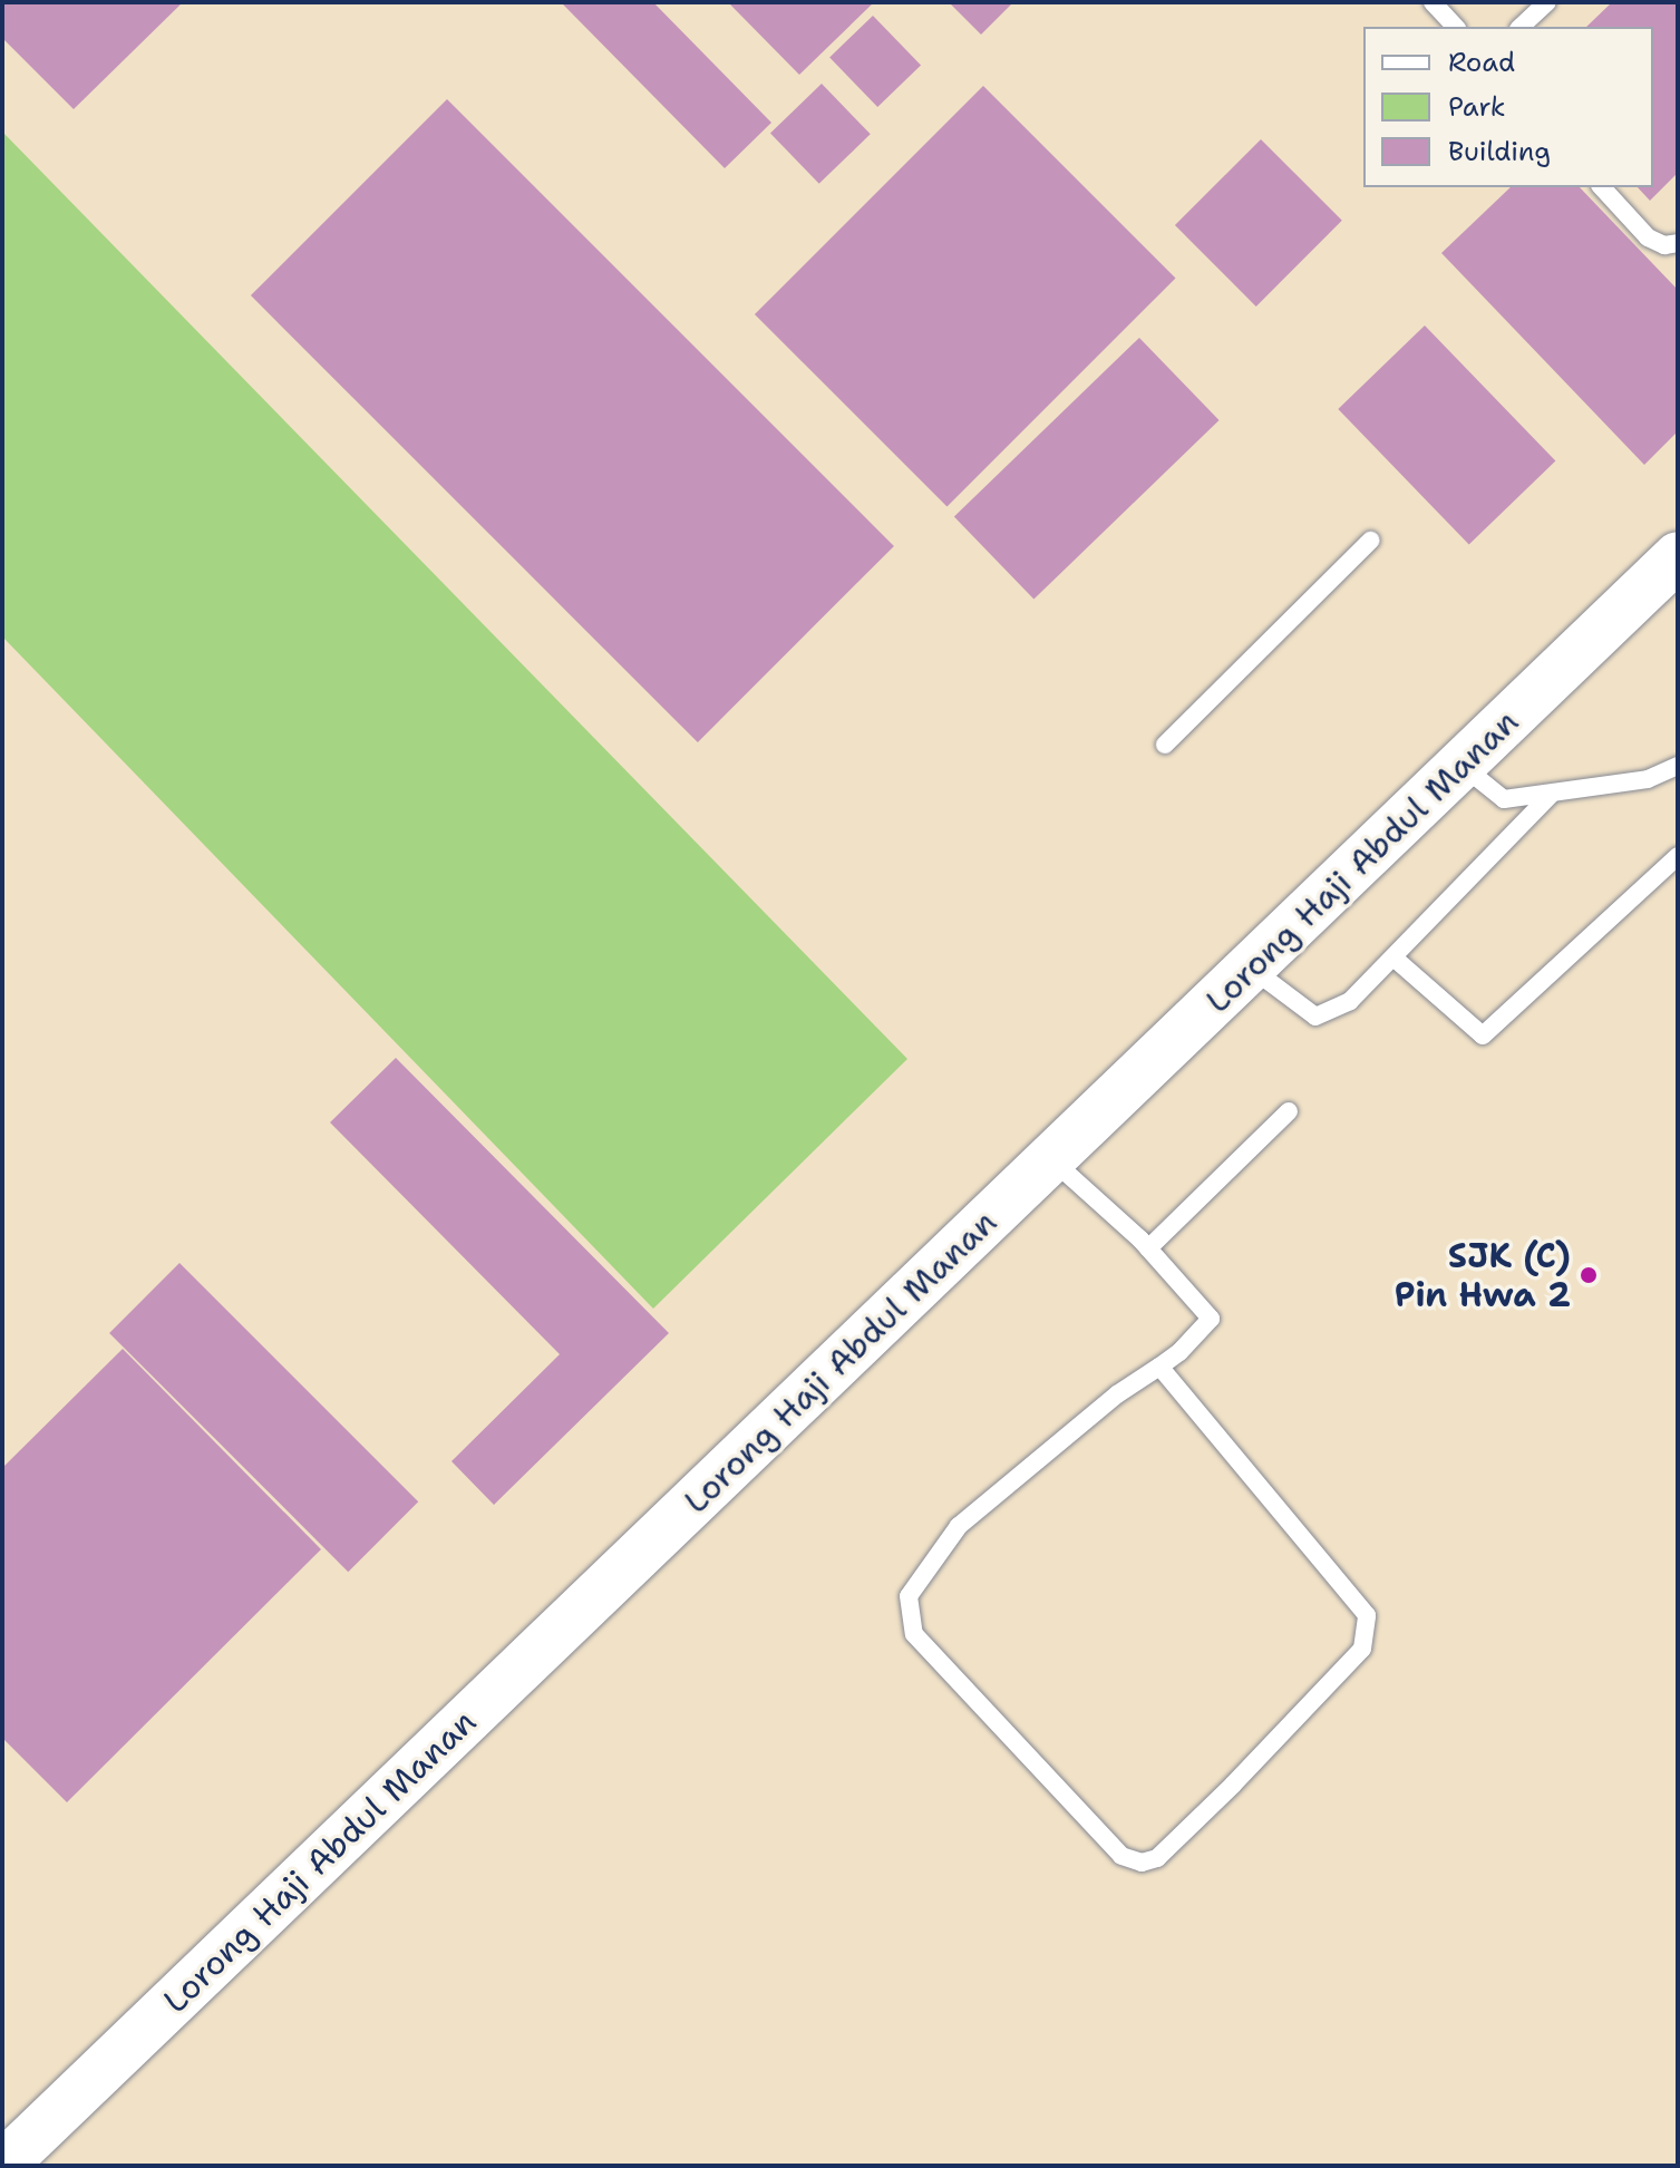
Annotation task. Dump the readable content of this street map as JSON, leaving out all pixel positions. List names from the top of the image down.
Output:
{
  "streets": {
    "street": ["Lorong Haji Abdul Manan"]
  },
  "places": ["SJK (C) Pin Hwa 2"],
  "legend": ["Road", "Park", "Building"]
}
